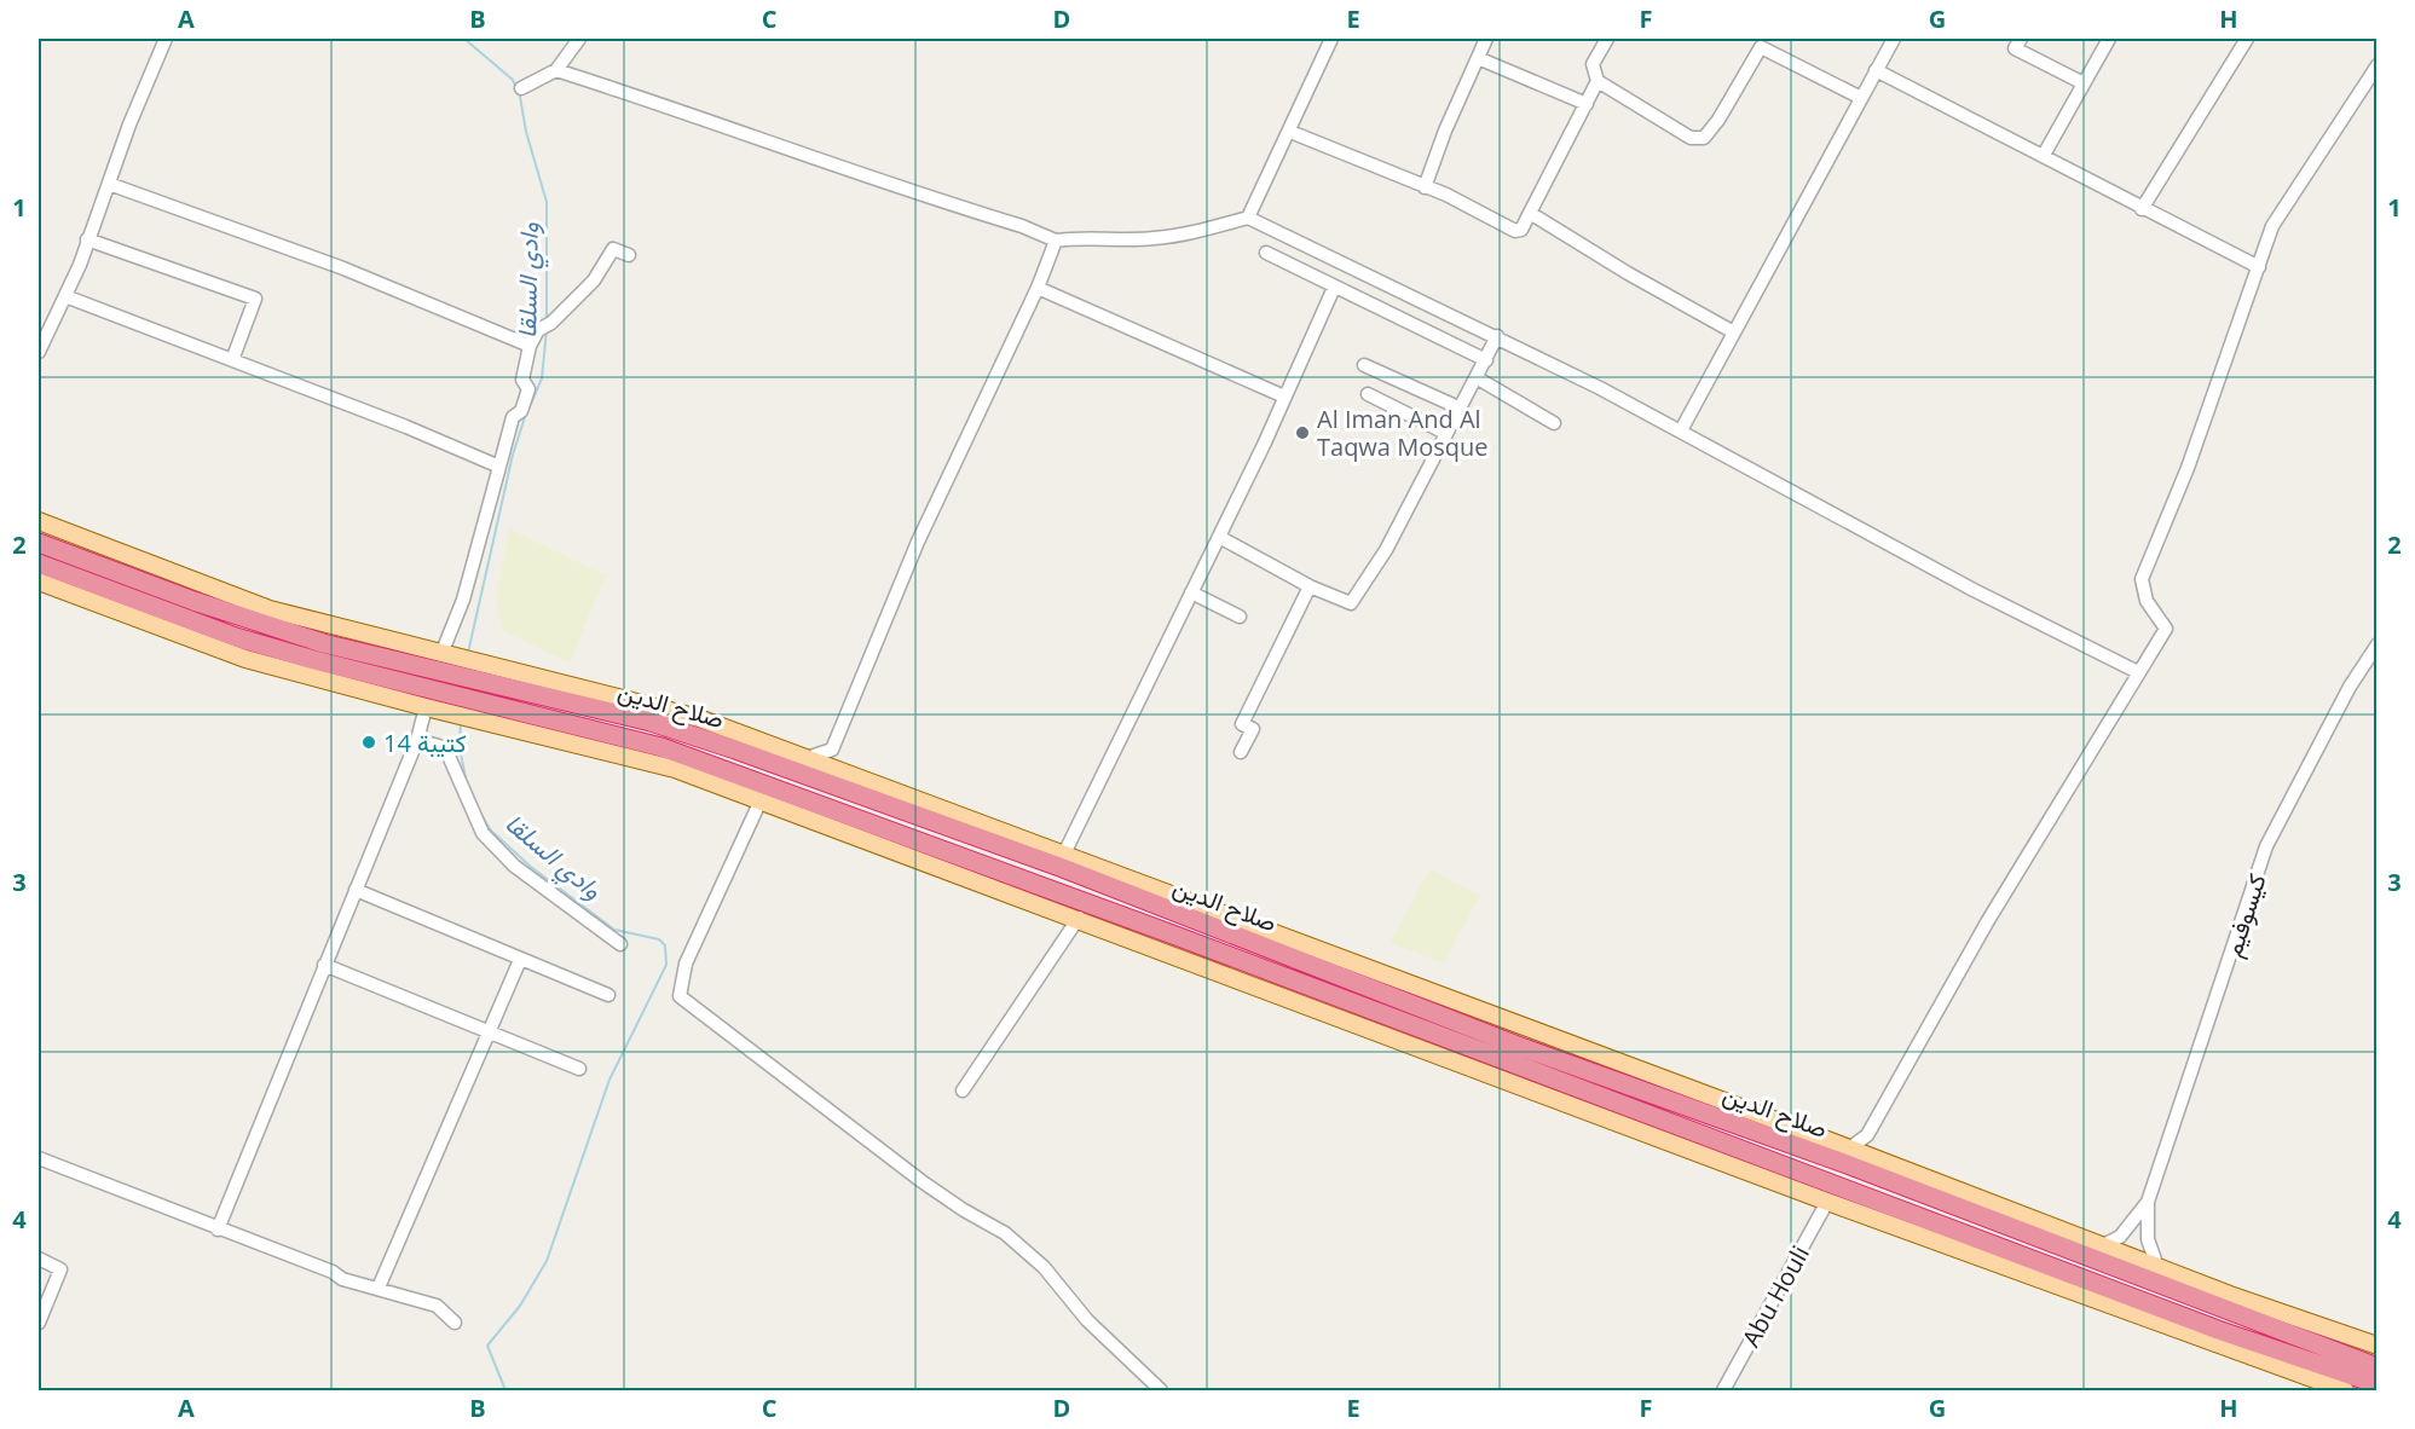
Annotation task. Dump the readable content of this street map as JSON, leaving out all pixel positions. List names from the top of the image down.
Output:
{
  "streets": {
    "highway": ["صلاح الدين"],
    "street": ["كيسوفيم", "Abu Houli"]
  },
  "water": ["وادي السلقا"],
  "places": ["Al Iman And Al Taqwa Mosque", "كتيبة 14"],
  "grid": {
    "columns": [
      "A",
      "B",
      "C",
      "D",
      "E",
      "F",
      "G",
      "H"
    ],
    "rows": [
      "1",
      "2",
      "3",
      "4"
    ]
  }
}
